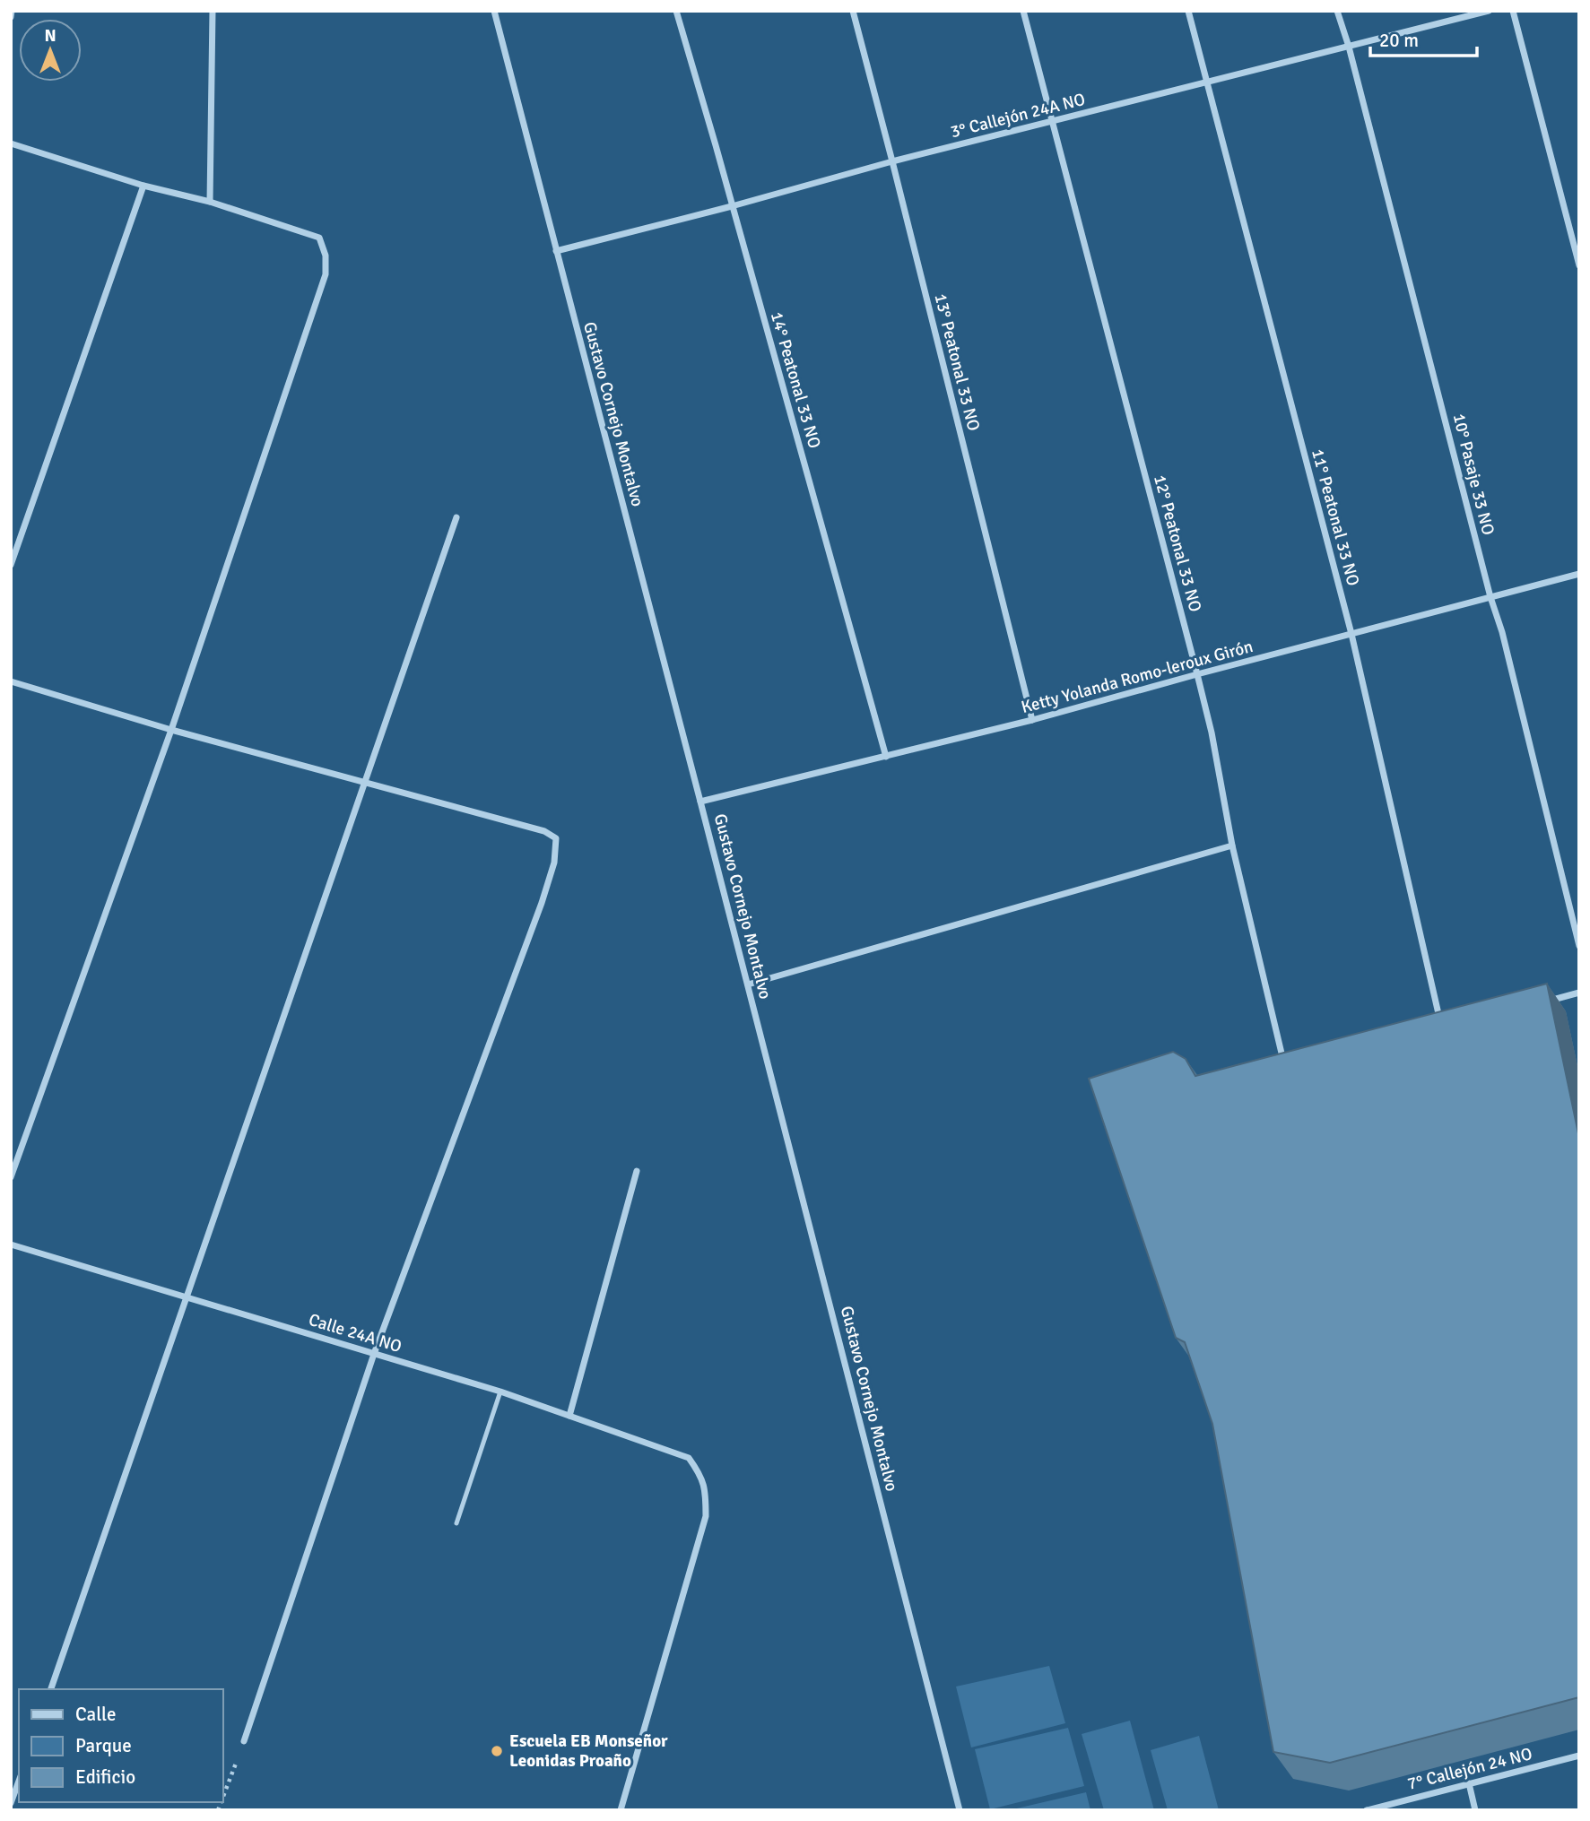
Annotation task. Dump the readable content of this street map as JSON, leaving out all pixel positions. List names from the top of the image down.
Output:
{
  "streets": {
    "street": [
      "3° Callejón 24A NO",
      "13° Peatonal 33 NO",
      "14° Peatonal 33 NO",
      "Gustavo Cornejo Montalvo",
      "10° Pasaje 33 NO",
      "11° Peatonal 33 NO",
      "12° Peatonal 33 NO",
      "Ketty Yolanda Romo-leroux Girón",
      "Calle 24A NO",
      "7° Callejón 24 NO"
    ]
  },
  "crossings": [
    ["3° Callejón 24A NO", "13° Peatonal 33 NO"],
    ["3° Callejón 24A NO", "14° Peatonal 33 NO"],
    ["3° Callejón 24A NO", "Gustavo Cornejo Montalvo"],
    ["3° Callejón 24A NO", "10° Pasaje 33 NO"],
    ["3° Callejón 24A NO", "11° Peatonal 33 NO"],
    ["3° Callejón 24A NO", "12° Peatonal 33 NO"],
    ["13° Peatonal 33 NO", "Ketty Yolanda Romo-leroux Girón"],
    ["14° Peatonal 33 NO", "Ketty Yolanda Romo-leroux Girón"],
    ["Gustavo Cornejo Montalvo", "Ketty Yolanda Romo-leroux Girón"],
    ["10° Pasaje 33 NO", "Ketty Yolanda Romo-leroux Girón"],
    ["11° Peatonal 33 NO", "Ketty Yolanda Romo-leroux Girón"],
    ["12° Peatonal 33 NO", "Ketty Yolanda Romo-leroux Girón"]
  ],
  "places": ["Escuela EB Monseñor Leonidas Proaño"],
  "legend": ["Calle", "Parque", "Edificio"],
  "scale_bar": "20 m",
  "north": "top"
}
